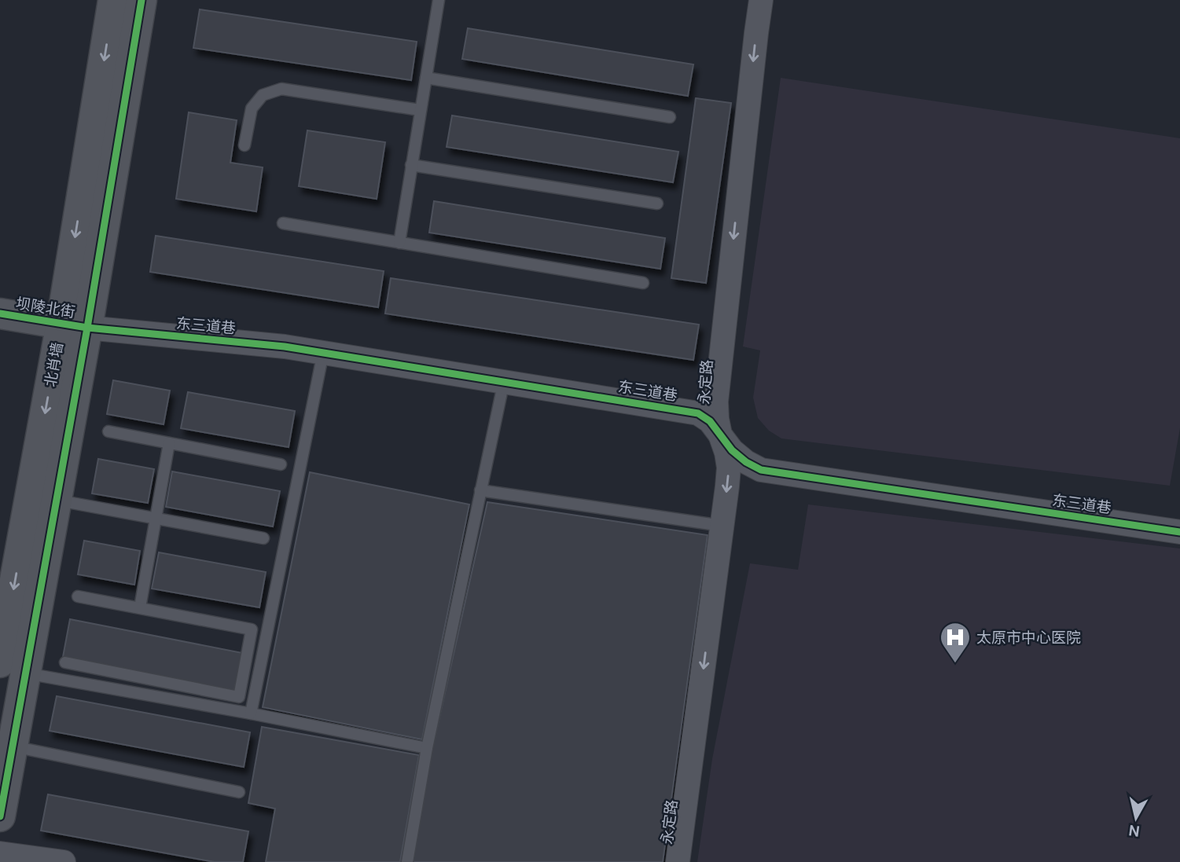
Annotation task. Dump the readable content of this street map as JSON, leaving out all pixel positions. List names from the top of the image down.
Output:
{
  "streets": {
    "street": [
      "坝陵北街",
      "东三道巷",
      "北肖墙",
      "永定路"
    ]
  },
  "crossings": [
    ["坝陵北街", "东三道巷"],
    ["坝陵北街", "北肖墙"],
    ["东三道巷", "北肖墙"],
    ["东三道巷", "永定路"]
  ],
  "one_way": ["永定路"],
  "places": {
    "hospital": ["太原市中心医院"]
  },
  "north": "bottom"
}
